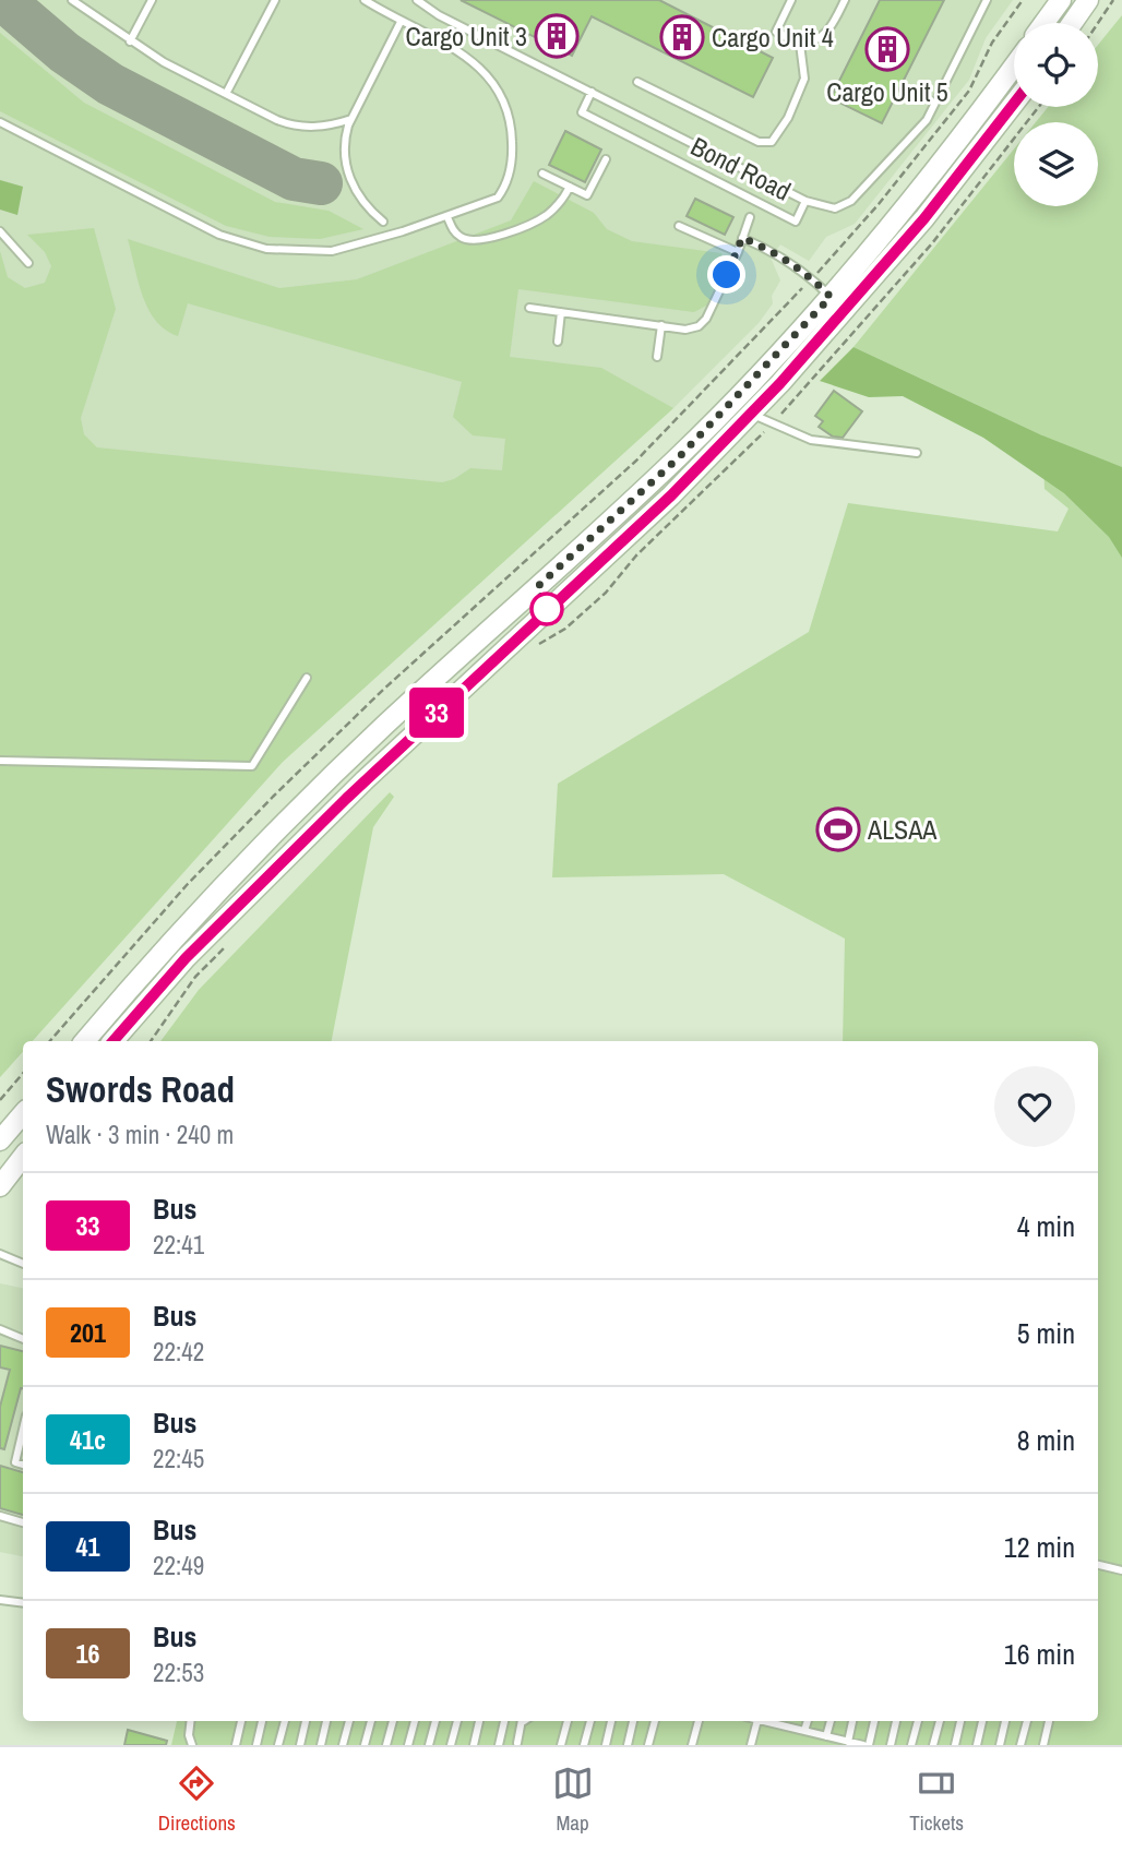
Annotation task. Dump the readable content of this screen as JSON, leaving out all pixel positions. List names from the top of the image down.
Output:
{
  "streets": {
    "lane": ["Bond Road"]
  },
  "places": {
    "building": ["Cargo Unit 3", "Cargo Unit 4", "Cargo Unit 5"],
    "sports": ["ALSAA"]
  },
  "lines": ["bus line 33"],
  "page": {
    "on_map": "33",
    "heading": ["Swords Road", "Walk · 3 min · 240 m"],
    "list": [
      {
        "mark": "33",
        "name": "Bus",
        "note": "22:41",
        "value": "4 min"
      },
      {
        "mark": "201",
        "name": "Bus",
        "note": "22:42",
        "value": "5 min"
      },
      {
        "mark": "41c",
        "name": "Bus",
        "note": "22:45",
        "value": "8 min"
      },
      {
        "mark": "41",
        "name": "Bus",
        "note": "22:49",
        "value": "12 min"
      },
      {
        "mark": "16",
        "name": "Bus",
        "note": "22:53",
        "value": "16 min"
      }
    ],
    "tabs": ["Directions", "Map", "Tickets"]
  }
}
